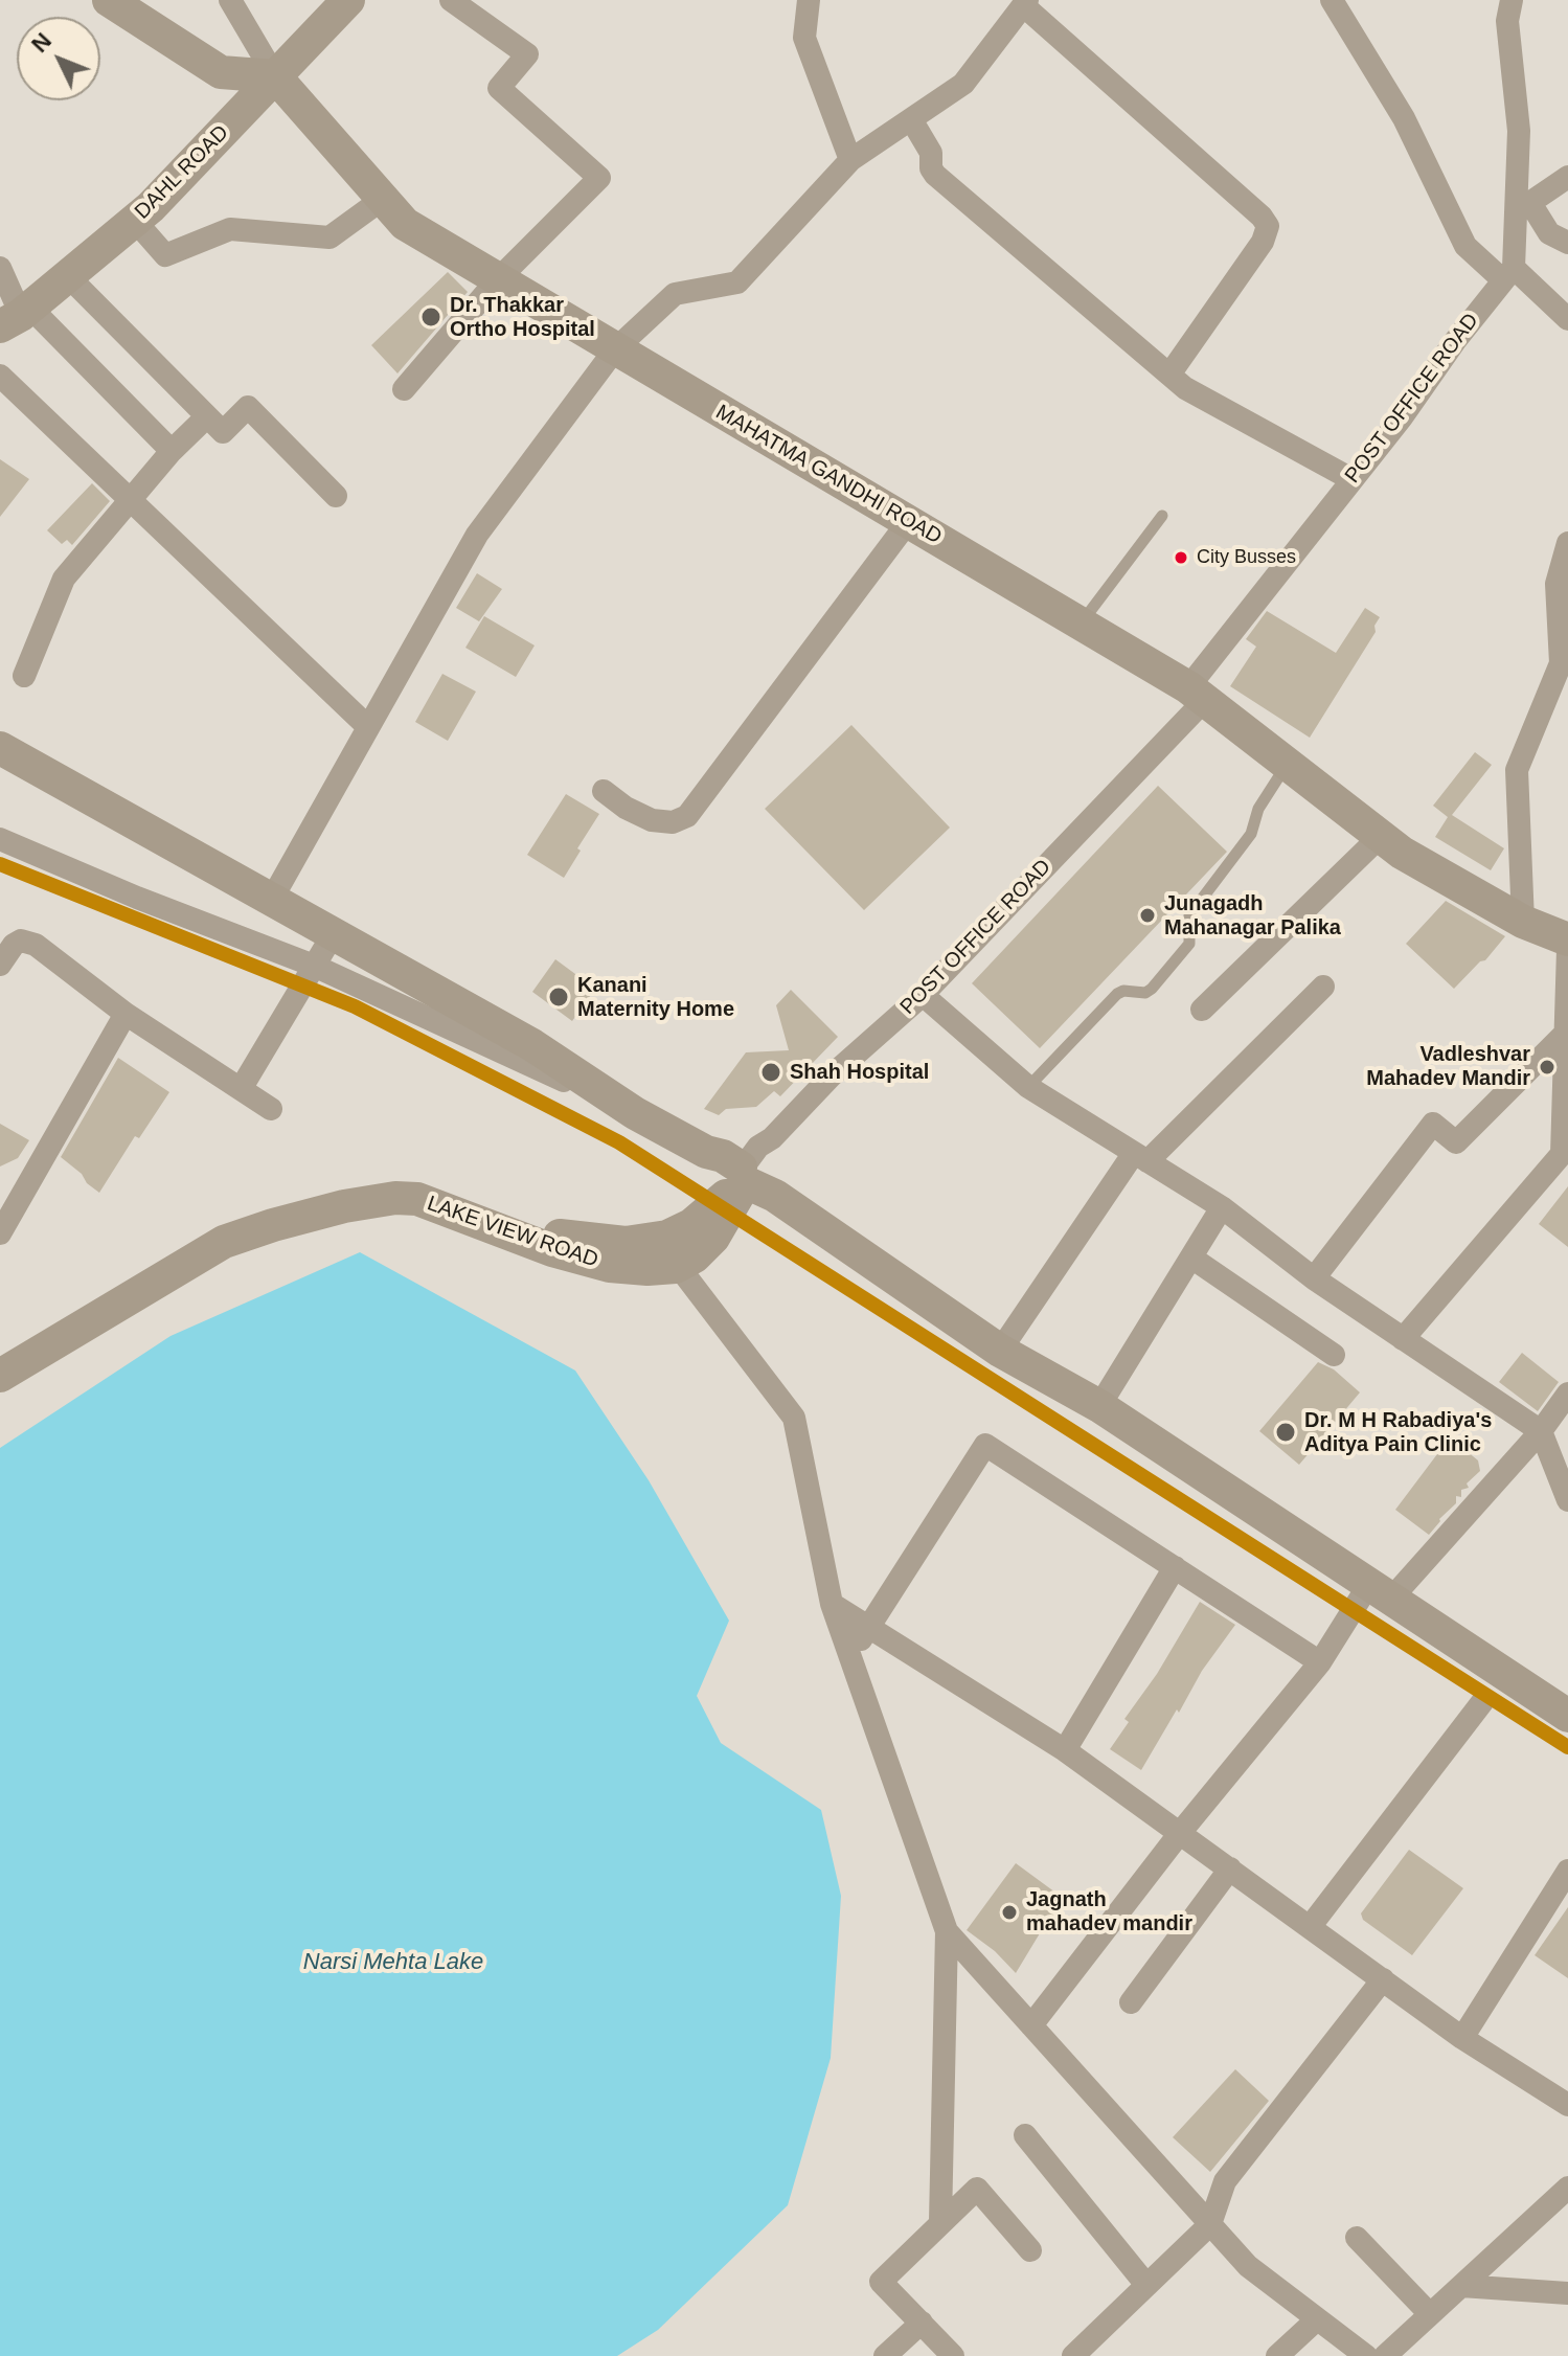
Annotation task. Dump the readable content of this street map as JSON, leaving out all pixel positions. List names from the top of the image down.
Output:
{
  "streets": {
    "main road": ["DAHL ROAD", "MAHATMA GANDHI ROAD", "LAKE VIEW ROAD"],
    "street": ["POST OFFICE ROAD"]
  },
  "crossings": [
    ["DAHL ROAD", "MAHATMA GANDHI ROAD"],
    ["POST OFFICE ROAD", "MAHATMA GANDHI ROAD"]
  ],
  "water": ["Narsi Mehta Lake"],
  "places": [
    "Dr. Thakkar Ortho Hospital",
    "City Busses",
    "Junagadh Mahanagar Palika",
    "Kanani Maternity Home",
    "Vadleshvar Mahadev Mandir",
    "Shah Hospital",
    "Dr. M H Rabadiya's Aditya Pain Clinic",
    "Jagnath mahadev mandir"
  ],
  "north": "top left"
}
